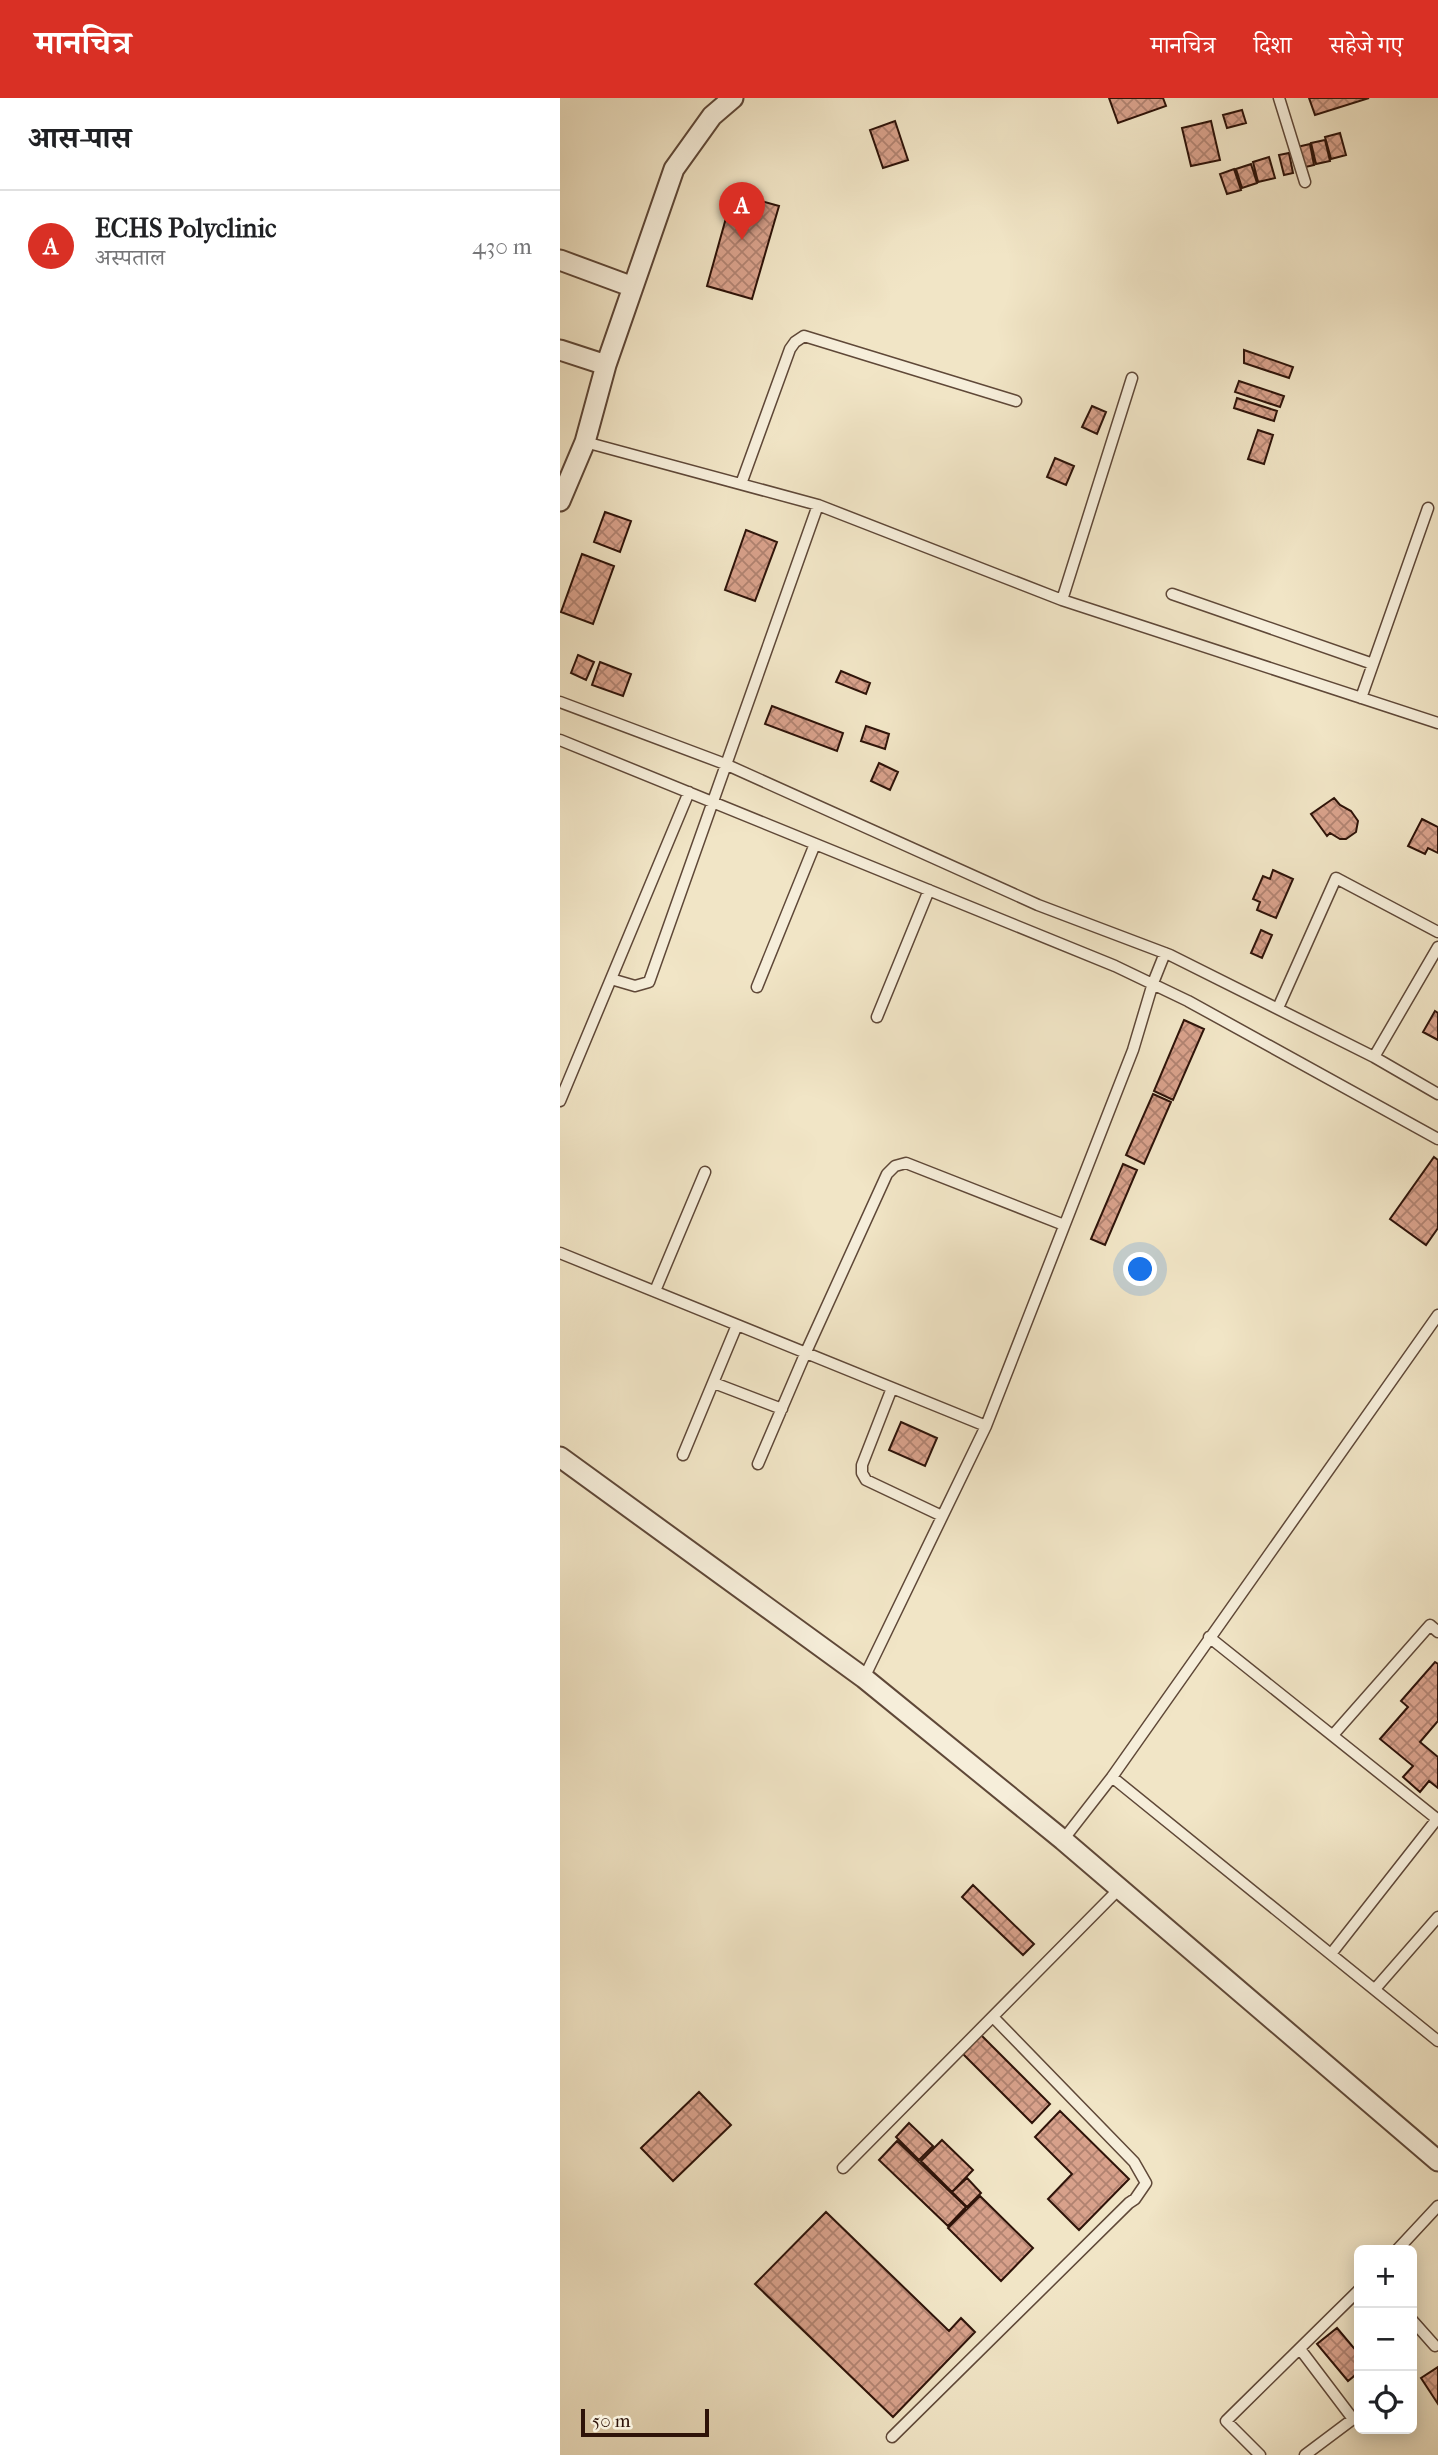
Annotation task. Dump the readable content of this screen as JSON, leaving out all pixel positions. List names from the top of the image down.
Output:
{
  "scale_bar": "50 m",
  "page": {
    "header": "मानचित्र",
    "nav": ["मानचित्र", "दिशा", "सहेजे गए"],
    "heading": "आस-पास",
    "pins": "A",
    "list": [
      {
        "mark": "A",
        "name": "ECHS Polyclinic",
        "note": "अस्पताल",
        "value": "430 m"
      }
    ],
    "map_buttons": ["+", "−"],
    "scale": "50 m"
  }
}
